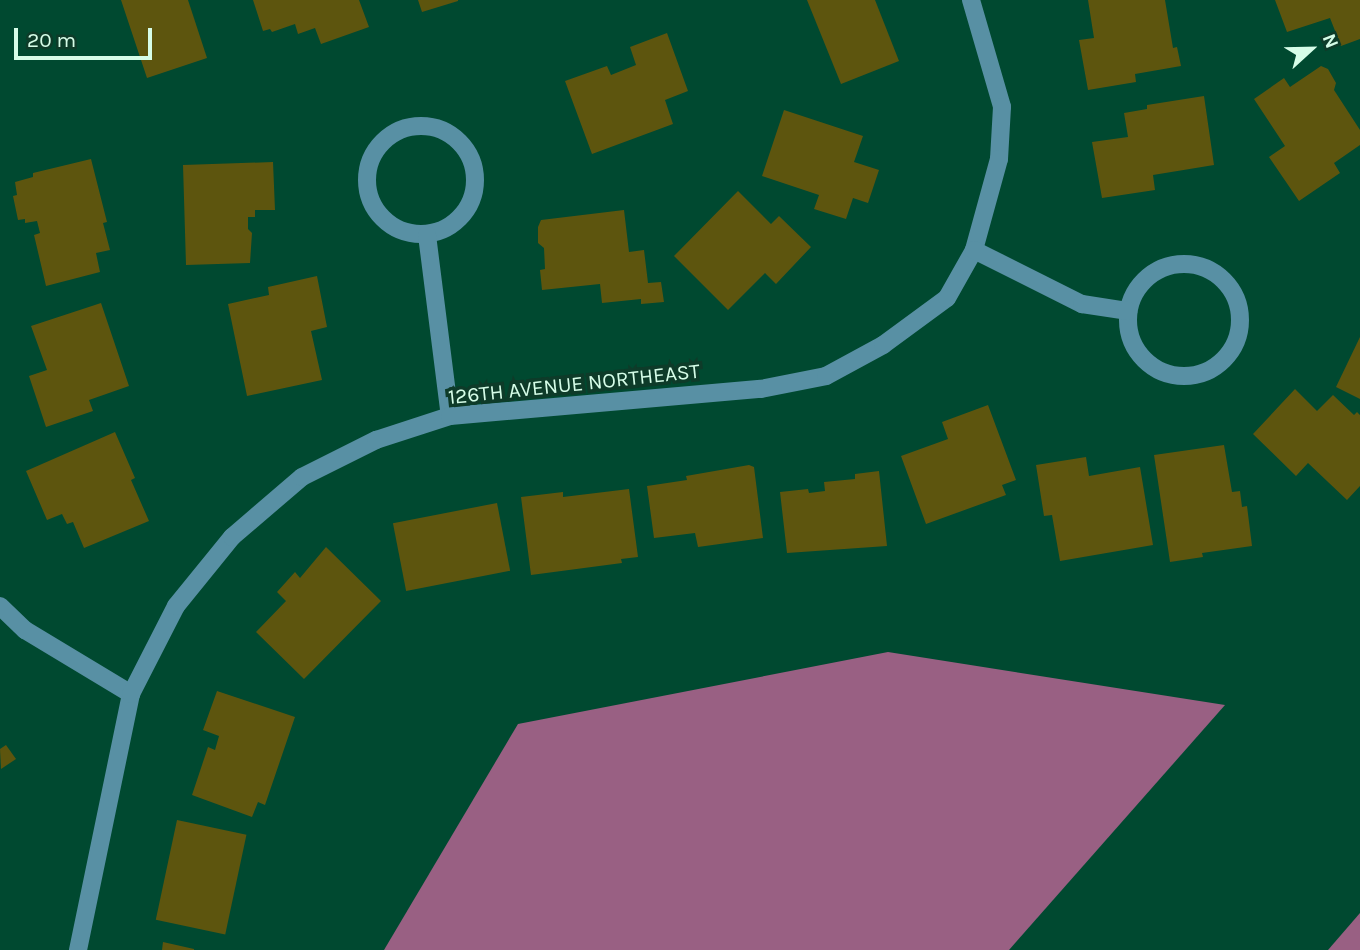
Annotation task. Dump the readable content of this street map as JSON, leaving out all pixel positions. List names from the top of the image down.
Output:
{
  "streets": {
    "street": ["126TH AVENUE NORTHEAST"]
  },
  "scale_bar": "20 m",
  "north": "right"
}
